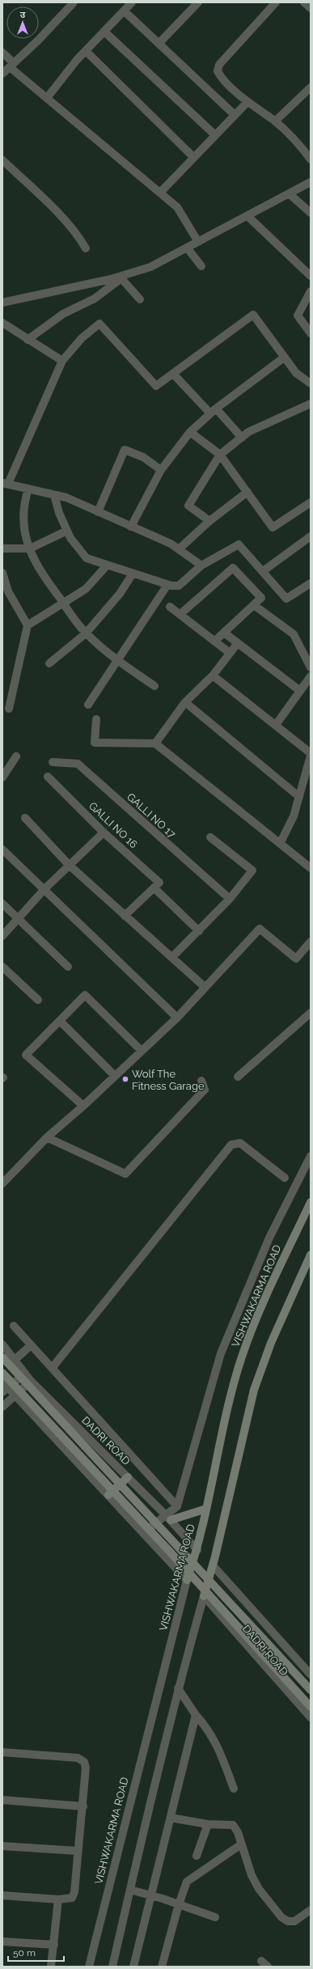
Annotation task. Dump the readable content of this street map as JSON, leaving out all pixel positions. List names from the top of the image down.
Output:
{
  "streets": {
    "main road": ["VISHWAKARMA ROAD"],
    "street": ["GALLI NO 17", "GALLI NO 16", "DADRI ROAD"]
  },
  "crossings": [
    ["VISHWAKARMA ROAD", "DADRI ROAD"]
  ],
  "places": ["Wolf The Fitness Garage"],
  "scale_bar": "50 m",
  "north": "top"
}
